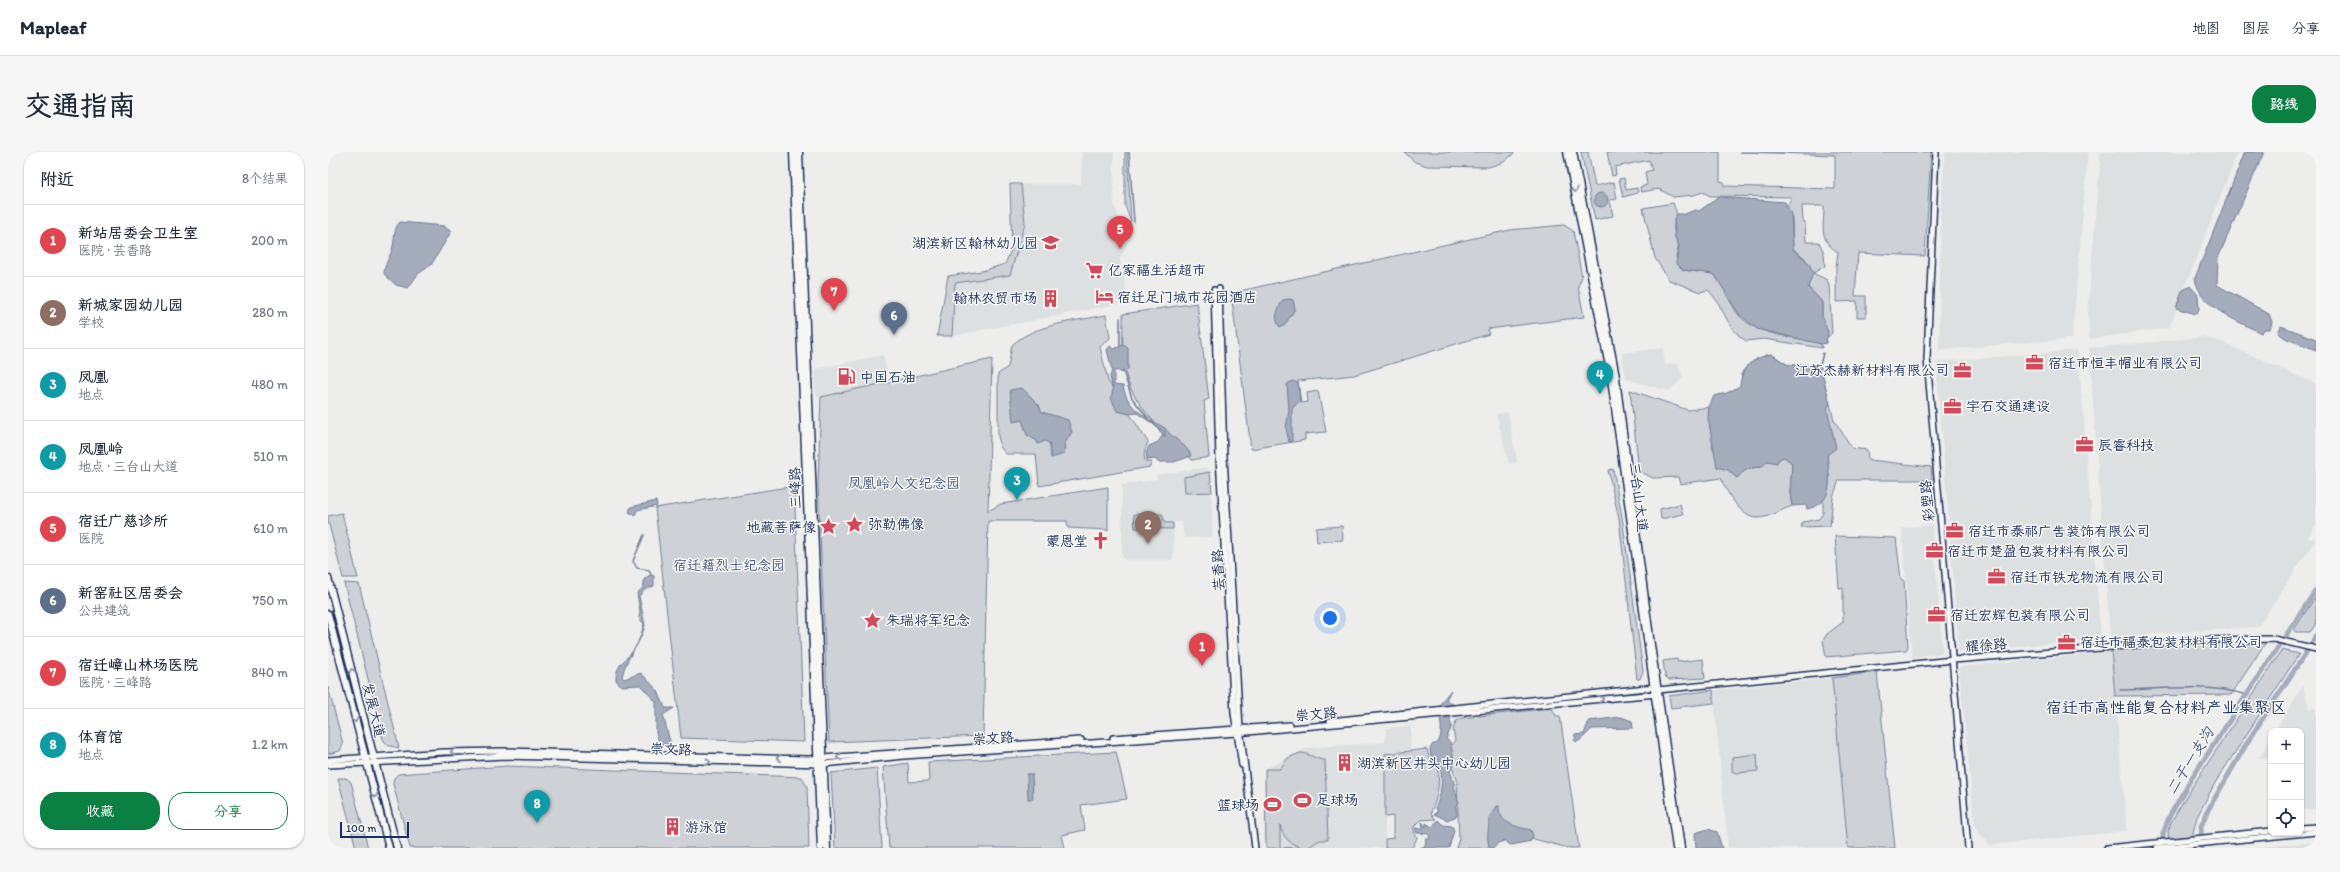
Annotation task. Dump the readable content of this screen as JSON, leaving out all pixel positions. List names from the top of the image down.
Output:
{
  "streets": {
    "main road": ["三峰路", "三台山大道", "发展大道"],
    "street": [
      "彩塑路",
      "芸香路",
      "耀徐路",
      "崇文路"
    ]
  },
  "crossings": [
    ["三峰路", "崇文路"],
    ["三台山大道", "耀徐路"],
    ["三台山大道", "崇文路"],
    ["彩塑路", "耀徐路"],
    ["芸香路", "崇文路"],
    ["耀徐路", "崇文路"],
    ["发展大道", "崇文路"]
  ],
  "districts": ["宿迁市高性能复合材料产业集聚区"],
  "water": ["二干一支沟"],
  "parks": ["凤凰岭人文纪念园", "宿迁籍烈士纪念园"],
  "places": {
    "school or university": ["湖滨新区翰林幼儿园"],
    "supermarket": ["亿家福生活超市"],
    "hotel": ["宿迁足门城市花园酒店"],
    "building": ["翰林农贸市场", "湖滨新区井头中心幼儿园", "游泳馆"],
    "office": [
      "宿迁市恒丰帽业有限公司",
      "江苏杰赫新材料有限公司",
      "宇石交通建设",
      "辰睿科技",
      "宿迁市泰祁广告装饰有限公司",
      "宿迁市楚盈包装材料有限公司",
      "宿迁市铁龙物流有限公司",
      "宿迁宏辉包装有限公司",
      "宿迁市福泰包装材料有限公司"
    ],
    "fuel station": ["中国石油"],
    "place": ["弥勒佛像", "地藏菩萨像", "朱瑞将军纪念"],
    "church": ["蒙恩堂"],
    "sports": ["足球场", "篮球场"]
  },
  "scale_bar": "100 m",
  "page": {
    "header": "Mapleaf",
    "nav": ["地图", "图层", "分享"],
    "buttons": [
      "路线",
      ["收藏", "分享"]
    ],
    "title": "交通指南",
    "heading": ["附近", "8个结果"],
    "list": [
      {
        "mark": "1",
        "name": "新站居委会卫生室",
        "note": "医院 · 芸香路",
        "value": "200 m"
      },
      {
        "mark": "2",
        "name": "新城家园幼儿园",
        "note": "学校",
        "value": "280 m"
      },
      {
        "mark": "3",
        "name": "凤凰",
        "note": "地点",
        "value": "480 m"
      },
      {
        "mark": "4",
        "name": "凤凰岭",
        "note": "地点 · 三台山大道",
        "value": "510 m"
      },
      {
        "mark": "5",
        "name": "宿迁广慈诊所",
        "note": "医院",
        "value": "610 m"
      },
      {
        "mark": "6",
        "name": "新窑社区居委会",
        "note": "公共建筑",
        "value": "750 m"
      },
      {
        "mark": "7",
        "name": "宿迁嶂山林场医院",
        "note": "医院 · 三峰路",
        "value": "840 m"
      },
      {
        "mark": "8",
        "name": "体育馆",
        "note": "地点",
        "value": "1.2 km"
      }
    ],
    "pins": [
      "5",
      "7",
      "6",
      "4",
      "3",
      "2",
      "1",
      "8"
    ],
    "map_buttons": ["+", "−"],
    "scale": "100 m"
  }
}
